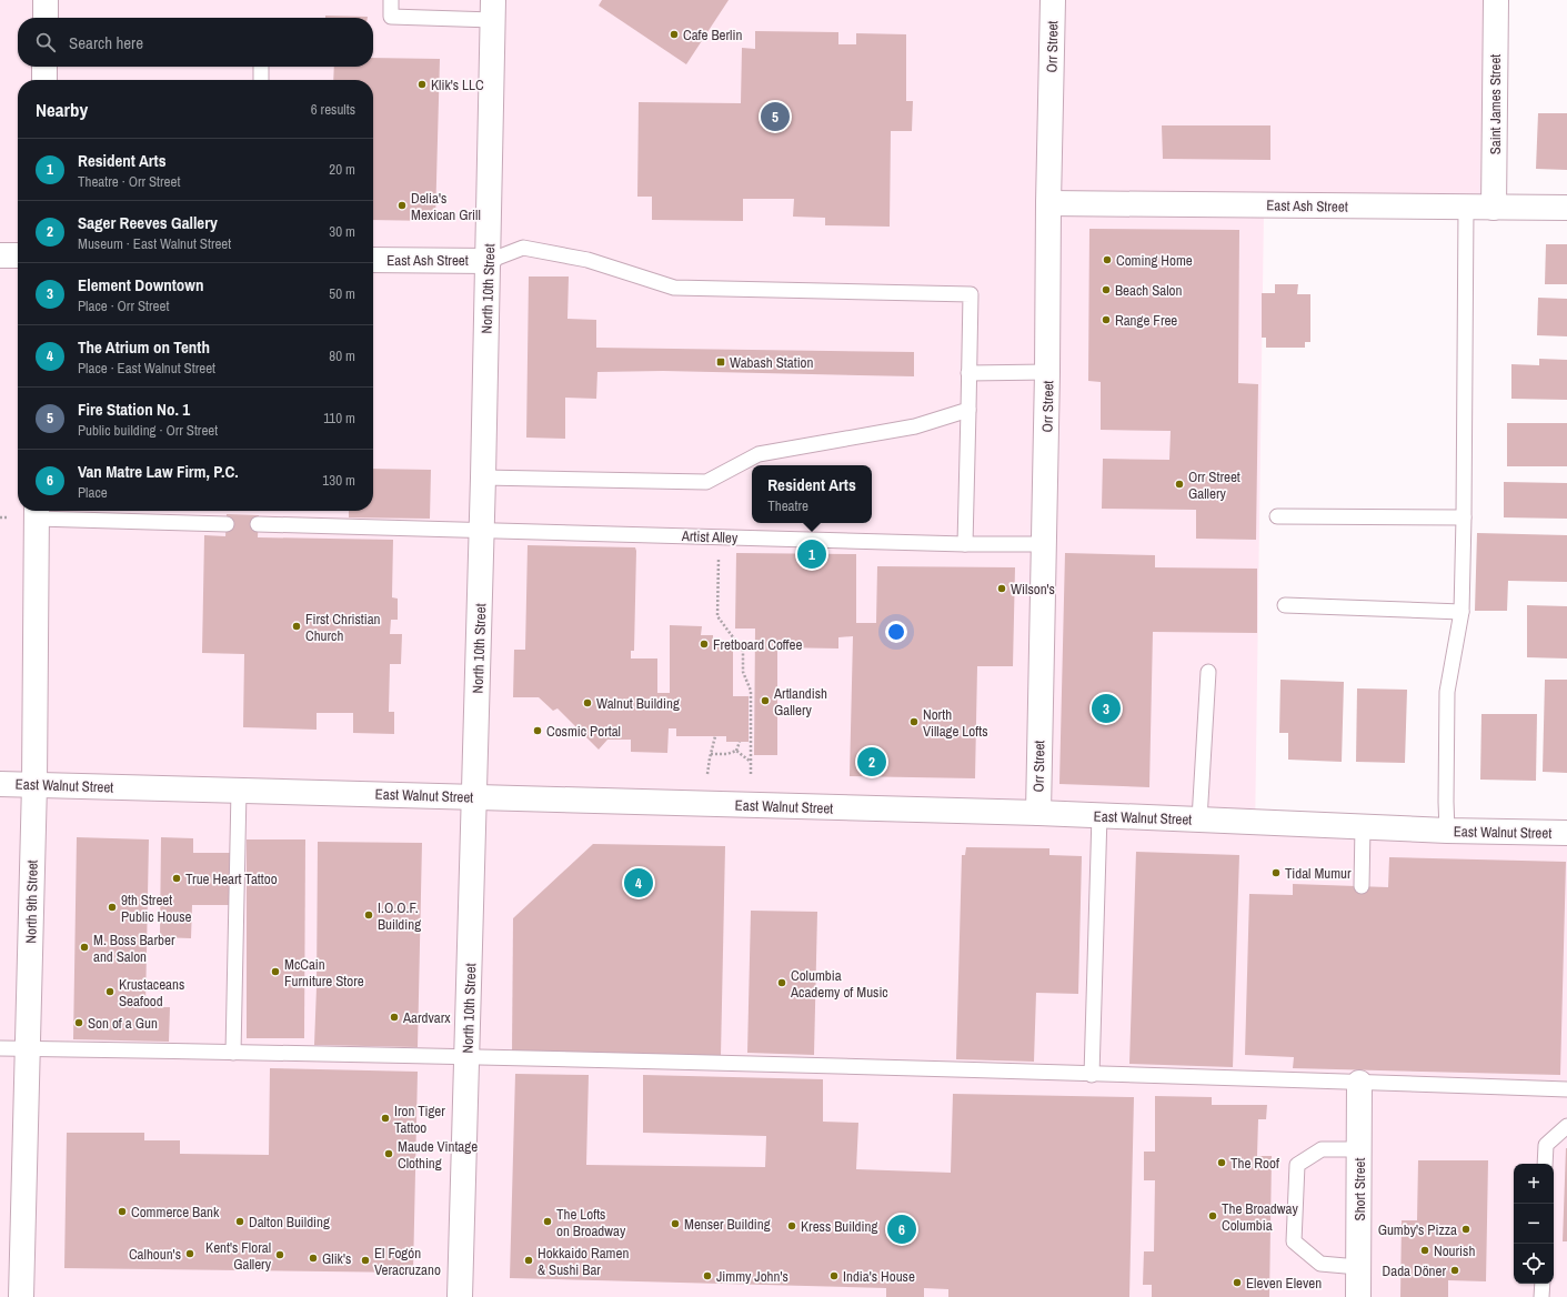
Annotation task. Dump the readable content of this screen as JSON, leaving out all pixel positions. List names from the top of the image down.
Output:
{
  "streets": {
    "street": [
      "Orr Street",
      "Saint James Street",
      "East Ash Street",
      "North 10th Street",
      "East Walnut Street",
      "North 9th Street",
      "Short Street"
    ],
    "lane": ["Artist Alley"]
  },
  "crossings": [
    ["Orr Street", "East Ash Street"],
    ["Orr Street", "Artist Alley"],
    ["Orr Street", "East Walnut Street"],
    ["Saint James Street", "East Ash Street"],
    ["East Ash Street", "North 10th Street"],
    ["North 10th Street", "Artist Alley"],
    ["North 10th Street", "East Walnut Street"],
    ["East Walnut Street", "North 9th Street"]
  ],
  "places": {
    "other": [
      "Cafe Berlin",
      "Klik's LLC",
      "Delia's Mexican Grill",
      "Coming Home",
      "Beach Salon",
      "Range Free",
      "Orr Street Gallery",
      "Wilson's",
      "First Christian Church",
      "Fretboard Coffee",
      "Artlandish Gallery",
      "Walnut Building",
      "North Village Lofts",
      "Cosmic Portal",
      "Tidal Mumur",
      "True Heart Tattoo",
      "9th Street Public House",
      "I.O.O.F. Building",
      "M. Boss Barber and Salon",
      "McCain Furniture Store",
      "Columbia Academy of Music",
      "Krustaceans Seafood",
      "Aardvarx",
      "Son of a Gun",
      "Iron Tiger Tattoo",
      "Maude Vintage Clothing",
      "The Roof",
      "Commerce Bank",
      "The Broadway Columbia",
      "Dalton Building",
      "The Lofts on Broadway",
      "Menser Building",
      "Kress Building",
      "Gumby's Pizza",
      "Nourish",
      "Calhoun's",
      "Kent's Floral Gallery",
      "Glik's",
      "El Fogón Veracruzano",
      "Hokkaido Ramen & Sushi Bar",
      "Dada Döner",
      "Jimmy John's",
      "India's House",
      "Eleven Eleven"
    ],
    "transit": ["Wabash Station"]
  },
  "page": {
    "search": "Search here",
    "heading": ["Nearby", "6 results"],
    "pins": [
      "5",
      "1",
      "3",
      "2",
      "4",
      "6"
    ],
    "list": [
      {
        "mark": "1",
        "name": "Resident Arts",
        "note": "Theatre · Orr Street",
        "value": "20 m"
      },
      {
        "mark": "2",
        "name": "Sager Reeves Gallery",
        "note": "Museum · East Walnut Street",
        "value": "30 m"
      },
      {
        "mark": "3",
        "name": "Element Downtown",
        "note": "Place · Orr Street",
        "value": "50 m"
      },
      {
        "mark": "4",
        "name": "The Atrium on Tenth",
        "note": "Place · East Walnut Street",
        "value": "80 m"
      },
      {
        "mark": "5",
        "name": "Fire Station No. 1",
        "note": "Public building · Orr Street",
        "value": "110 m"
      },
      {
        "mark": "6",
        "name": "Van Matre Law Firm, P.C.",
        "note": "Place",
        "value": "130 m"
      }
    ],
    "popup": ["Resident Arts", "Theatre"],
    "map_buttons": ["+", "−"]
  }
}
